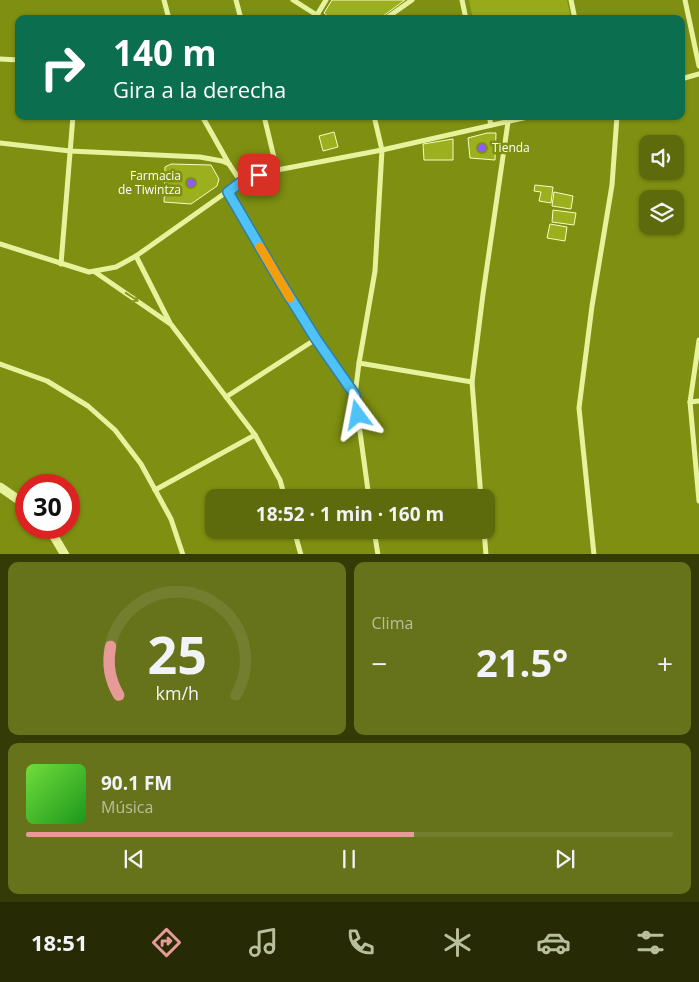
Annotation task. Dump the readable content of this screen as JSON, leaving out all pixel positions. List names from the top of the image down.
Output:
{
  "places": ["Tienda", "Farmacia de Tiwintza"],
  "page": {
    "turn": ["140 m", "Gira a la derecha"],
    "limit": "30",
    "trip": "18:52 · 1 min · 160 m",
    "tile": "Clima",
    "heat": ["−", "21.5°", "+"],
    "song": ["90.1 FM", "Música"],
    "tabs": "18:51",
    "gauge": ["25", "km/h"]
  }
}
